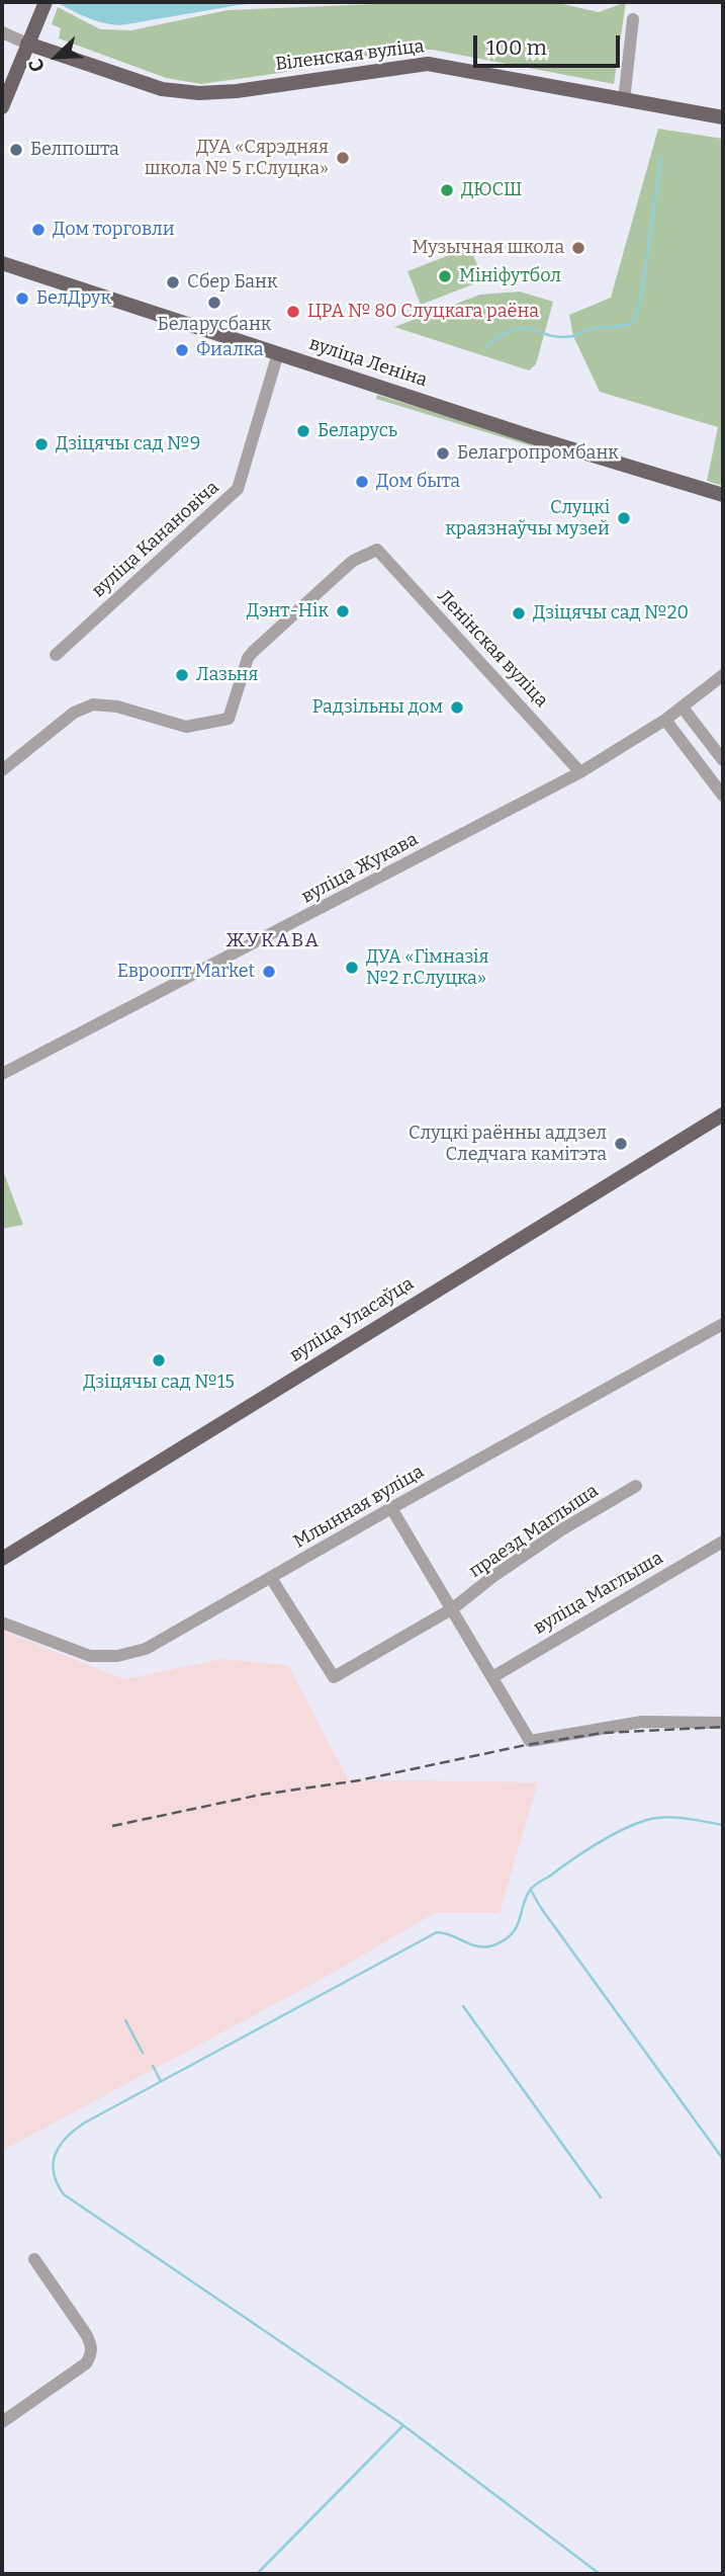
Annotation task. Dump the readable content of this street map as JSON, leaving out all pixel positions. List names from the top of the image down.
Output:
{
  "streets": {
    "main road": ["Віленская вуліца", "вуліца Леніна", "вуліца Уласаўца"],
    "street": [
      "вуліца Канановіча",
      "Ленінская вуліца",
      "вуліца Жукава",
      "Млынная вуліца",
      "праезд Маглыша",
      "вуліца Маглыша"
    ]
  },
  "crossings": [
    ["вуліца Леніна", "вуліца Канановіча"],
    ["Ленінская вуліца", "вуліца Жукава"],
    ["Млынная вуліца", "праезд Маглыша"]
  ],
  "districts": ["ЖУКАВА"],
  "places": [
    "Белпошта",
    "ДУА «Сярэдняя школа № 5 г.Слуцка»",
    "ДЮСШ",
    "Дом торговли",
    "Музычная школа",
    "Мініфутбол",
    "Сбер Банк",
    "БелДрук",
    "Беларусбанк",
    "ЦРА № 80 Слуцкага раёна",
    "Фиалка",
    "Беларусь",
    "Дзіцячы сад №9",
    "Белагропромбанк",
    "Дом быта",
    "Слуцкі краязнаўчы музей",
    "Дэнт-Нік",
    "Дзіцячы сад №20",
    "Лазьня",
    "Радзільны дом",
    "ДУА «Гімназія №2 г.Слуцка»",
    "Евроопт Market",
    "Слуцкі раённы аддзел Следчага камітэта",
    "Дзіцячы сад №15"
  ],
  "scale_bar": "100 m",
  "north": "bottom left"
}
